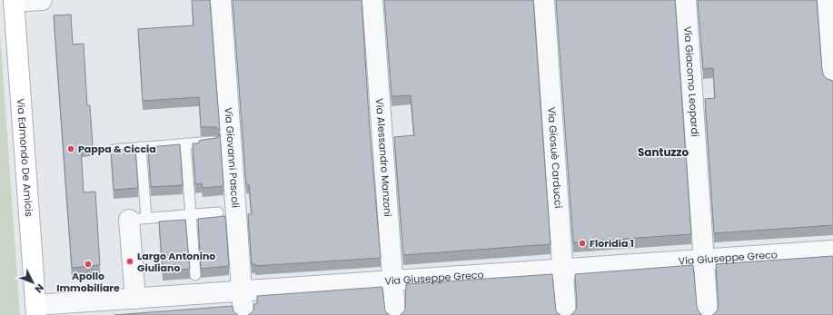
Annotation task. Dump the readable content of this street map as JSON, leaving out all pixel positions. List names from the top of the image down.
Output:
{
  "streets": {
    "main road": ["Via Edmondo De Amicis"],
    "street": [
      "Via Giacomo Leopardi",
      "Via Alessandro Manzoni",
      "Via Giosuè Carducci",
      "Via Giovanni Pascoli",
      "Via Giuseppe Greco"
    ]
  },
  "crossings": [
    ["Via Giacomo Leopardi", "Via Giuseppe Greco"],
    ["Via Edmondo De Amicis", "Via Giuseppe Greco"],
    ["Via Alessandro Manzoni", "Via Giuseppe Greco"],
    ["Via Giosuè Carducci", "Via Giuseppe Greco"],
    ["Via Giovanni Pascoli", "Via Giuseppe Greco"]
  ],
  "districts": ["Santuzzo"],
  "places": [
    "Pappa & Ciccia",
    "Floridia 1",
    "Largo Antonino Giuliano",
    "Apollo Immobiliare"
  ],
  "north": "bottom right"
}
